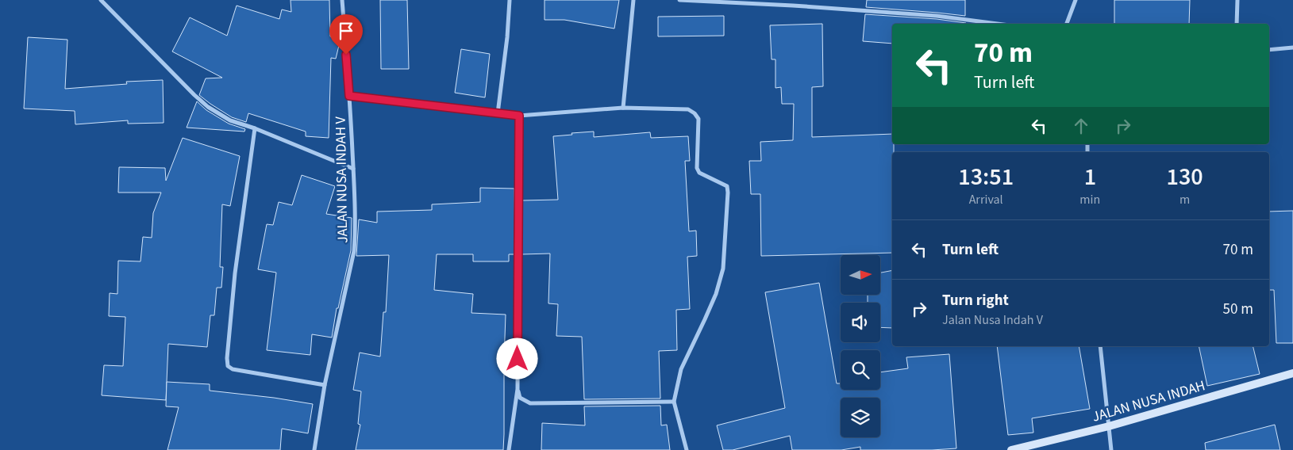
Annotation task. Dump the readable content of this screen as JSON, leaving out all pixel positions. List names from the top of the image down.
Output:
{
  "streets": {
    "main road": ["JALAN NUSA INDAH"],
    "street": ["JALAN NUSA INDAH V"]
  },
  "north": "right",
  "page": {
    "turn": ["70 m", "Turn left"],
    "eta": [
      "13:51",
      "Arrival",
      "1",
      "min",
      "130",
      "m"
    ],
    "list": [
      {
        "name": "Turn left",
        "value": "70 m"
      },
      {
        "name": "Turn right",
        "note": "Jalan Nusa Indah V",
        "value": "50 m"
      }
    ]
  }
}
